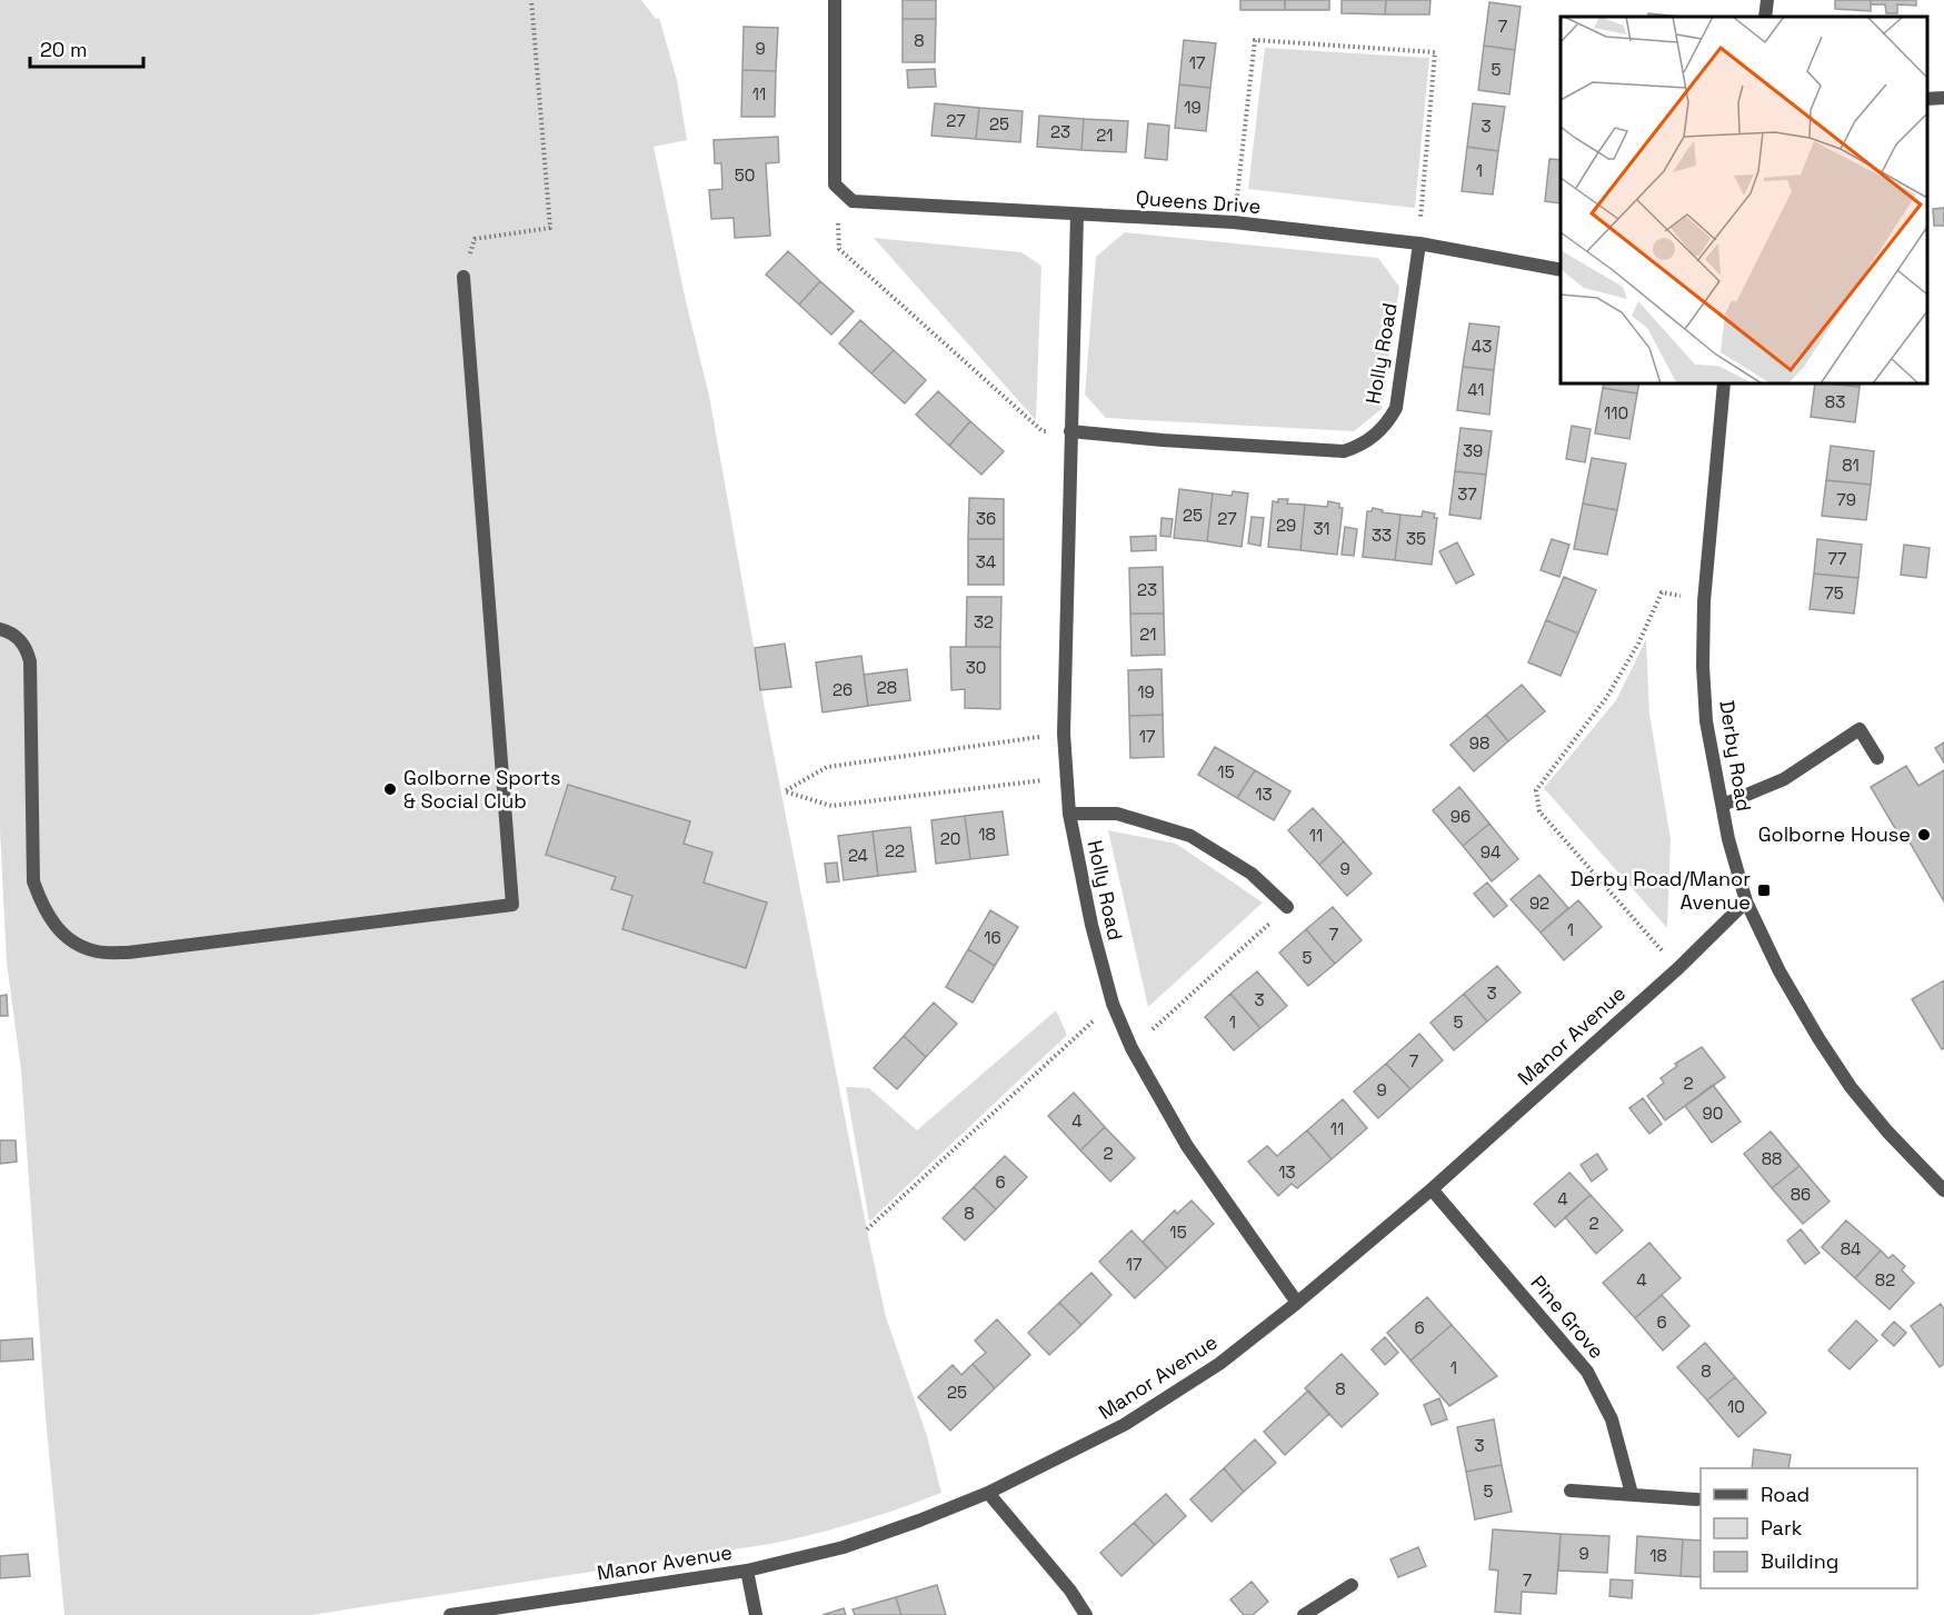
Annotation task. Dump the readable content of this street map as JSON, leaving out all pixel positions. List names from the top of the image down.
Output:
{
  "streets": {
    "street": [
      "Queens Drive",
      "Holly Road",
      "Derby Road",
      "Manor Avenue",
      "Pine Grove"
    ]
  },
  "crossings": [
    ["Queens Drive", "Holly Road"],
    ["Holly Road", "Manor Avenue"],
    ["Derby Road", "Manor Avenue"],
    ["Manor Avenue", "Pine Grove"]
  ],
  "places": {
    "other": ["Golborne Sports & Social Club", "Golborne House"],
    "transit": ["Derby Road/Manor Avenue"]
  },
  "house_numbers": [
    "7",
    "8",
    "9",
    "17",
    "5",
    "11",
    "19",
    "27",
    "25",
    "3",
    "23",
    "21",
    "1",
    "50",
    "43",
    "41",
    "83",
    "110",
    "39",
    "81",
    "37",
    "79",
    "25",
    "36",
    "27",
    "29",
    "31",
    "33",
    "35",
    "77",
    "34",
    "23",
    "75",
    "32",
    "21",
    "30",
    "28",
    "26",
    "19",
    "17",
    "98",
    "15",
    "13",
    "96",
    "18",
    "11",
    "20",
    "22",
    "94",
    "24",
    "9",
    "92",
    "1",
    "7",
    "16",
    "5",
    "3",
    "3",
    "1",
    "5",
    "7",
    "2",
    "9",
    "90",
    "4",
    "11",
    "2",
    "88",
    "13",
    "6",
    "86",
    "4",
    "8",
    "2",
    "15",
    "84",
    "17",
    "4",
    "82",
    "6",
    "6",
    "1",
    "8",
    "8",
    "25",
    "10",
    "3",
    "5",
    "9",
    "18",
    "7"
  ],
  "legend": ["Road", "Park", "Building"],
  "scale_bar": "20 m"
}
